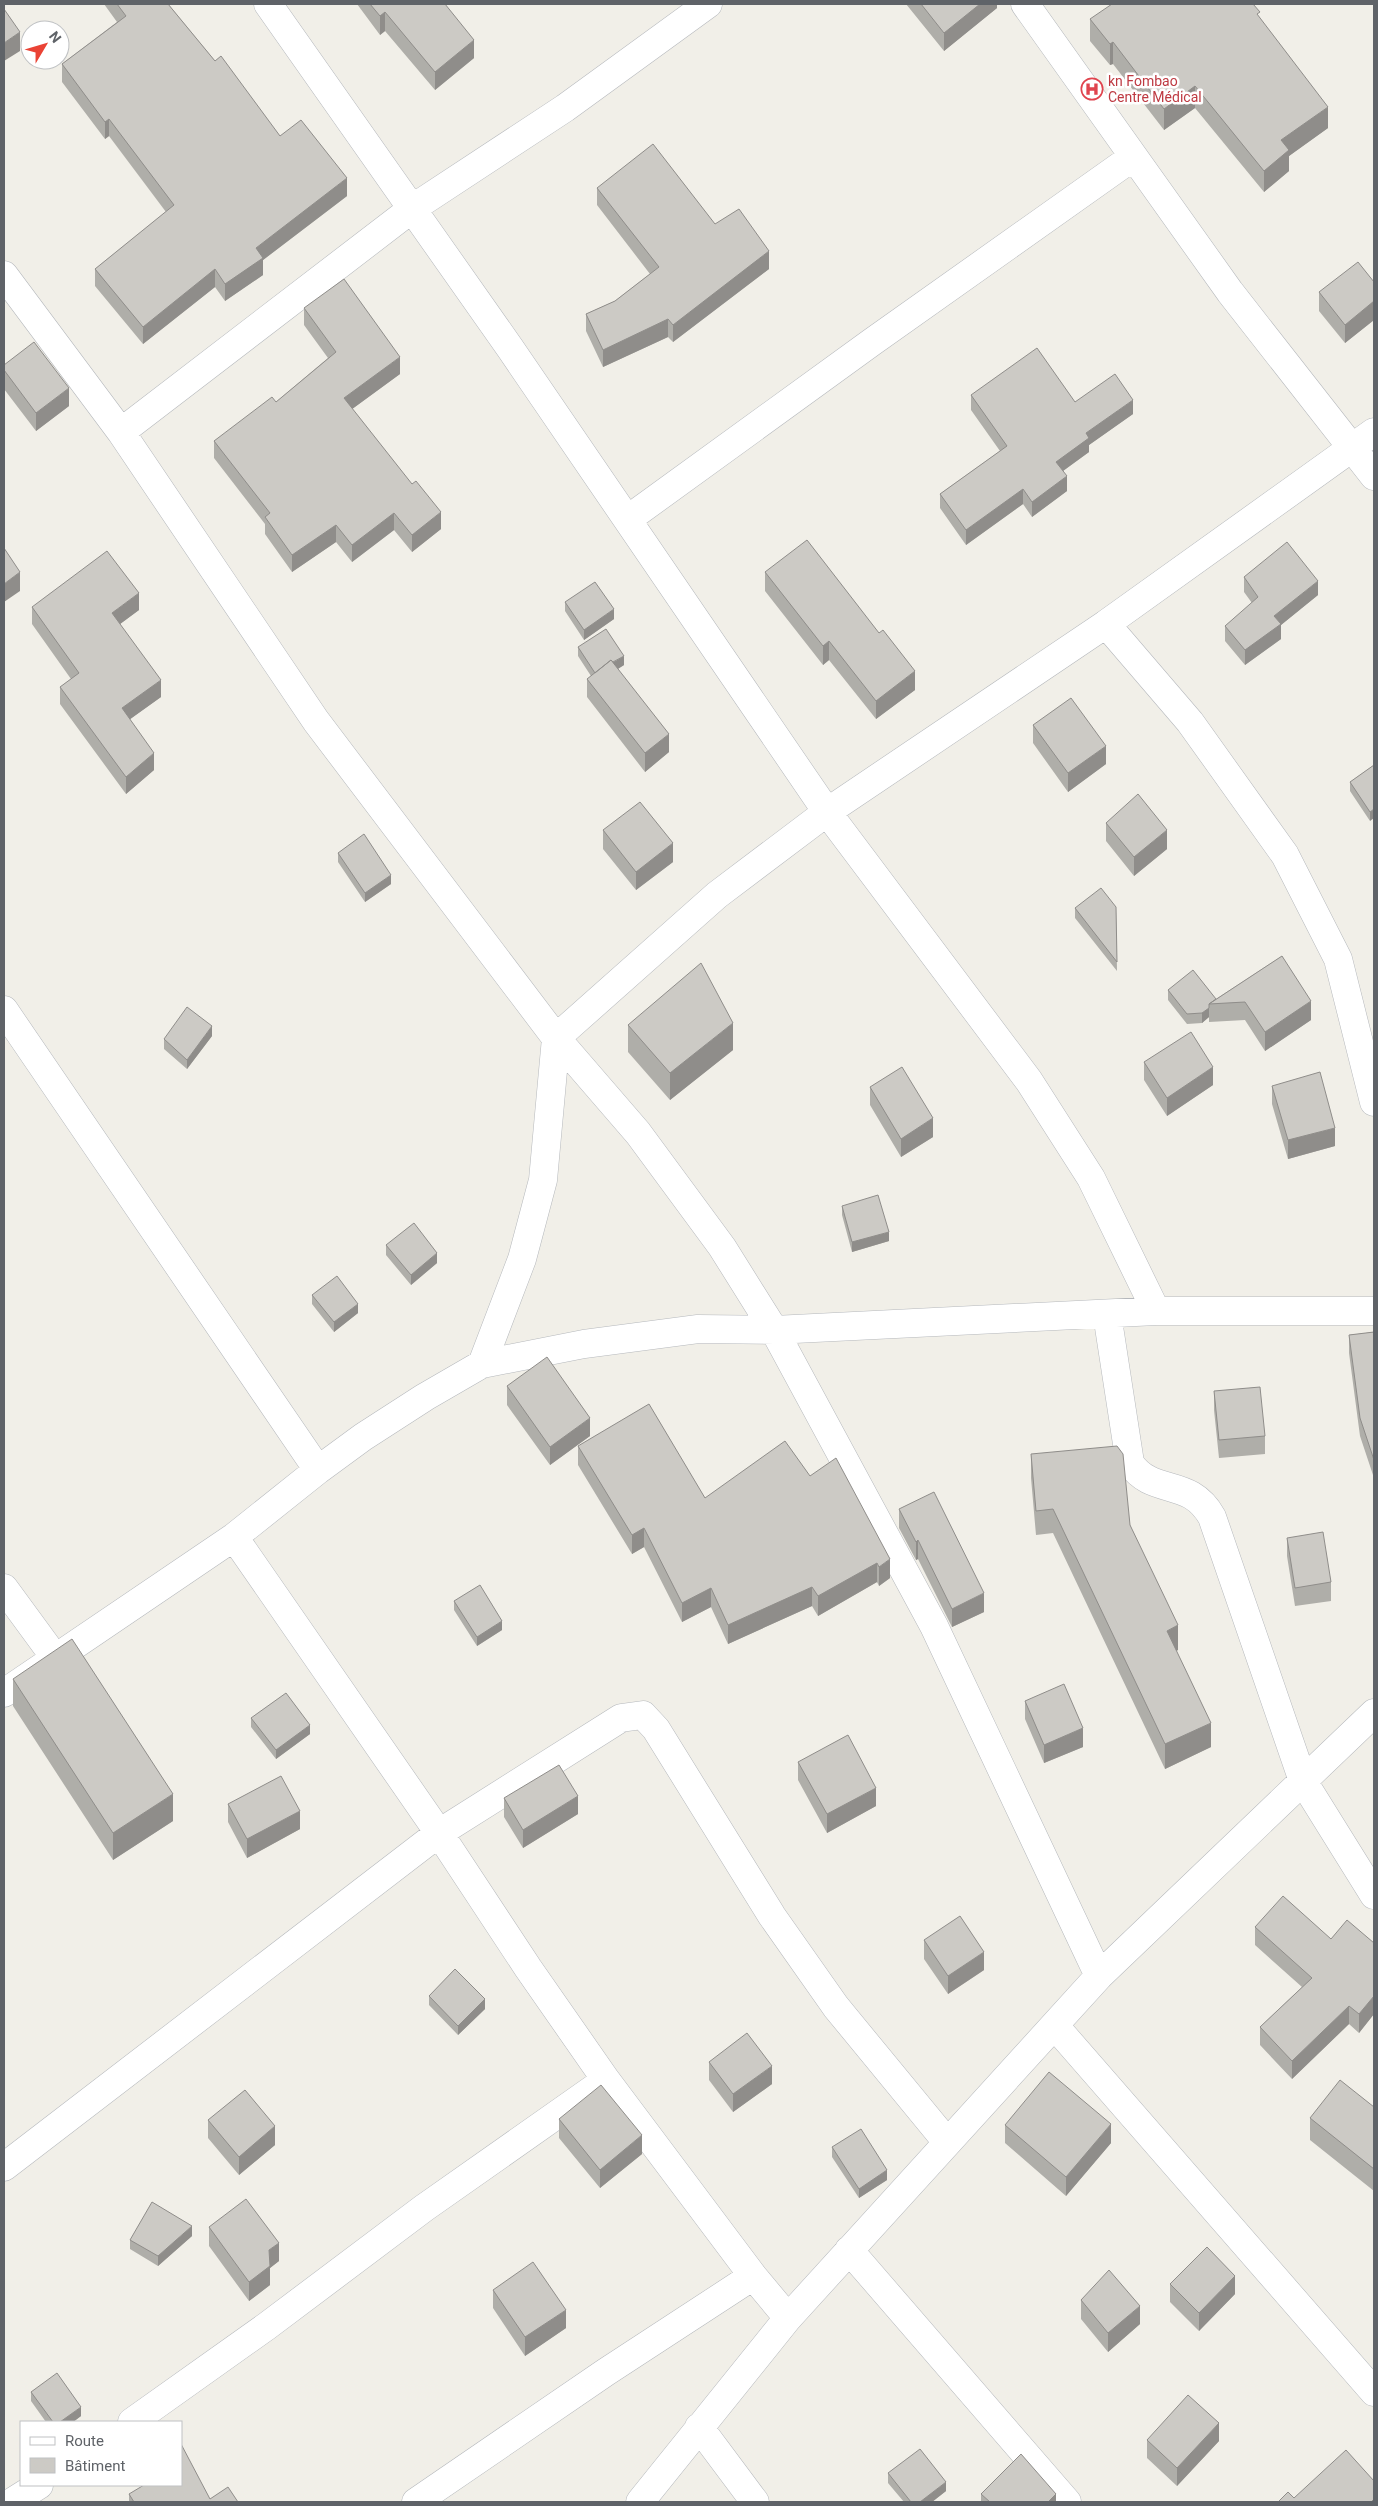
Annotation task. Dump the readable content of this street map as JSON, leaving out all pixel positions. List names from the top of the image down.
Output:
{
  "places": {
    "hospital": ["kn Fombao Centre Médical"]
  },
  "legend": ["Route", "Bâtiment"],
  "north": "top right"
}
